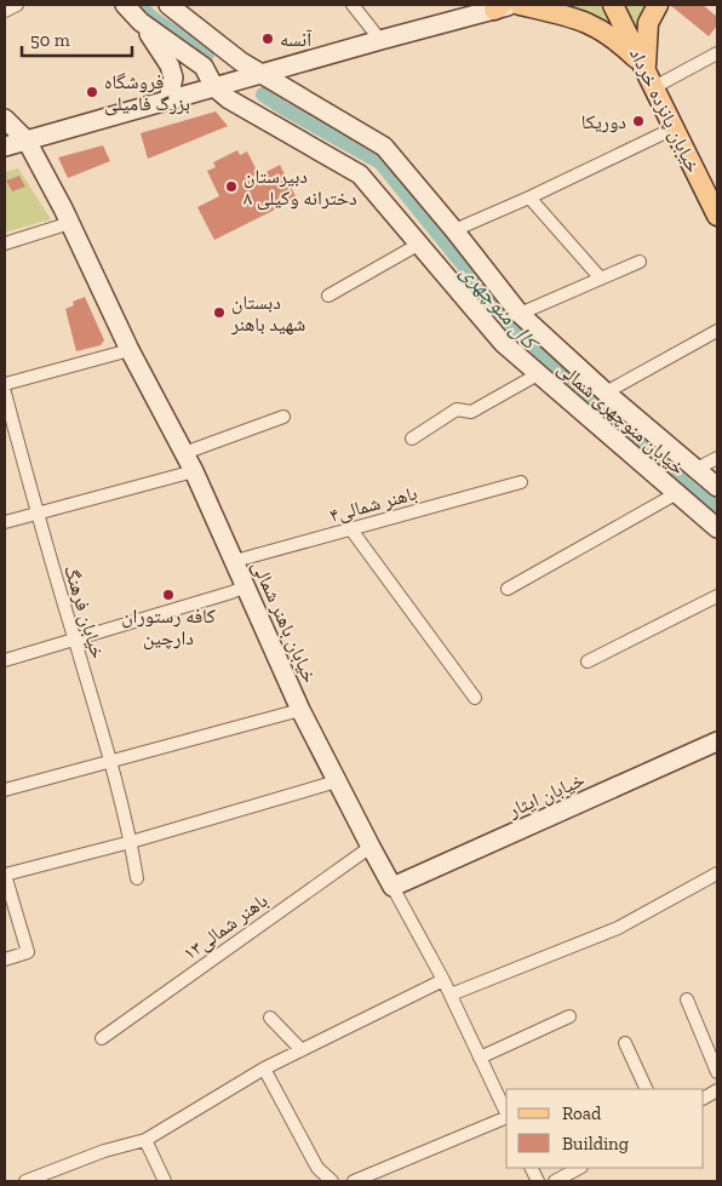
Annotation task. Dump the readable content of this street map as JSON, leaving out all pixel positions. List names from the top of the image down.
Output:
{
  "streets": {
    "main road": ["خیابان پانزده خرداد"],
    "street": [
      "خیابان منوچهری شمالی",
      "باهنر شمالی۴",
      "خیابان فرهنگ",
      "خیابان باهنر شمالی",
      "خیابان ایثار",
      "باهنر شمالی۱۳"
    ]
  },
  "crossings": [
    ["باهنر شمالی۴", "خیابان باهنر شمالی"],
    ["خیابان باهنر شمالی", "خیابان ایثار"],
    ["خیابان باهنر شمالی", "باهنر شمالی۱۳"]
  ],
  "water": ["کال منوچهری"],
  "places": [
    "آنسه",
    "فروشگاه بزرگ فامیلی",
    "دوریکا",
    "دبیرستان دخترانه وکیلی ۸",
    "دبستان شهید باهنر",
    "کافه رستوران دارچین"
  ],
  "legend": ["Road", "Building"],
  "scale_bar": "50 m"
}
